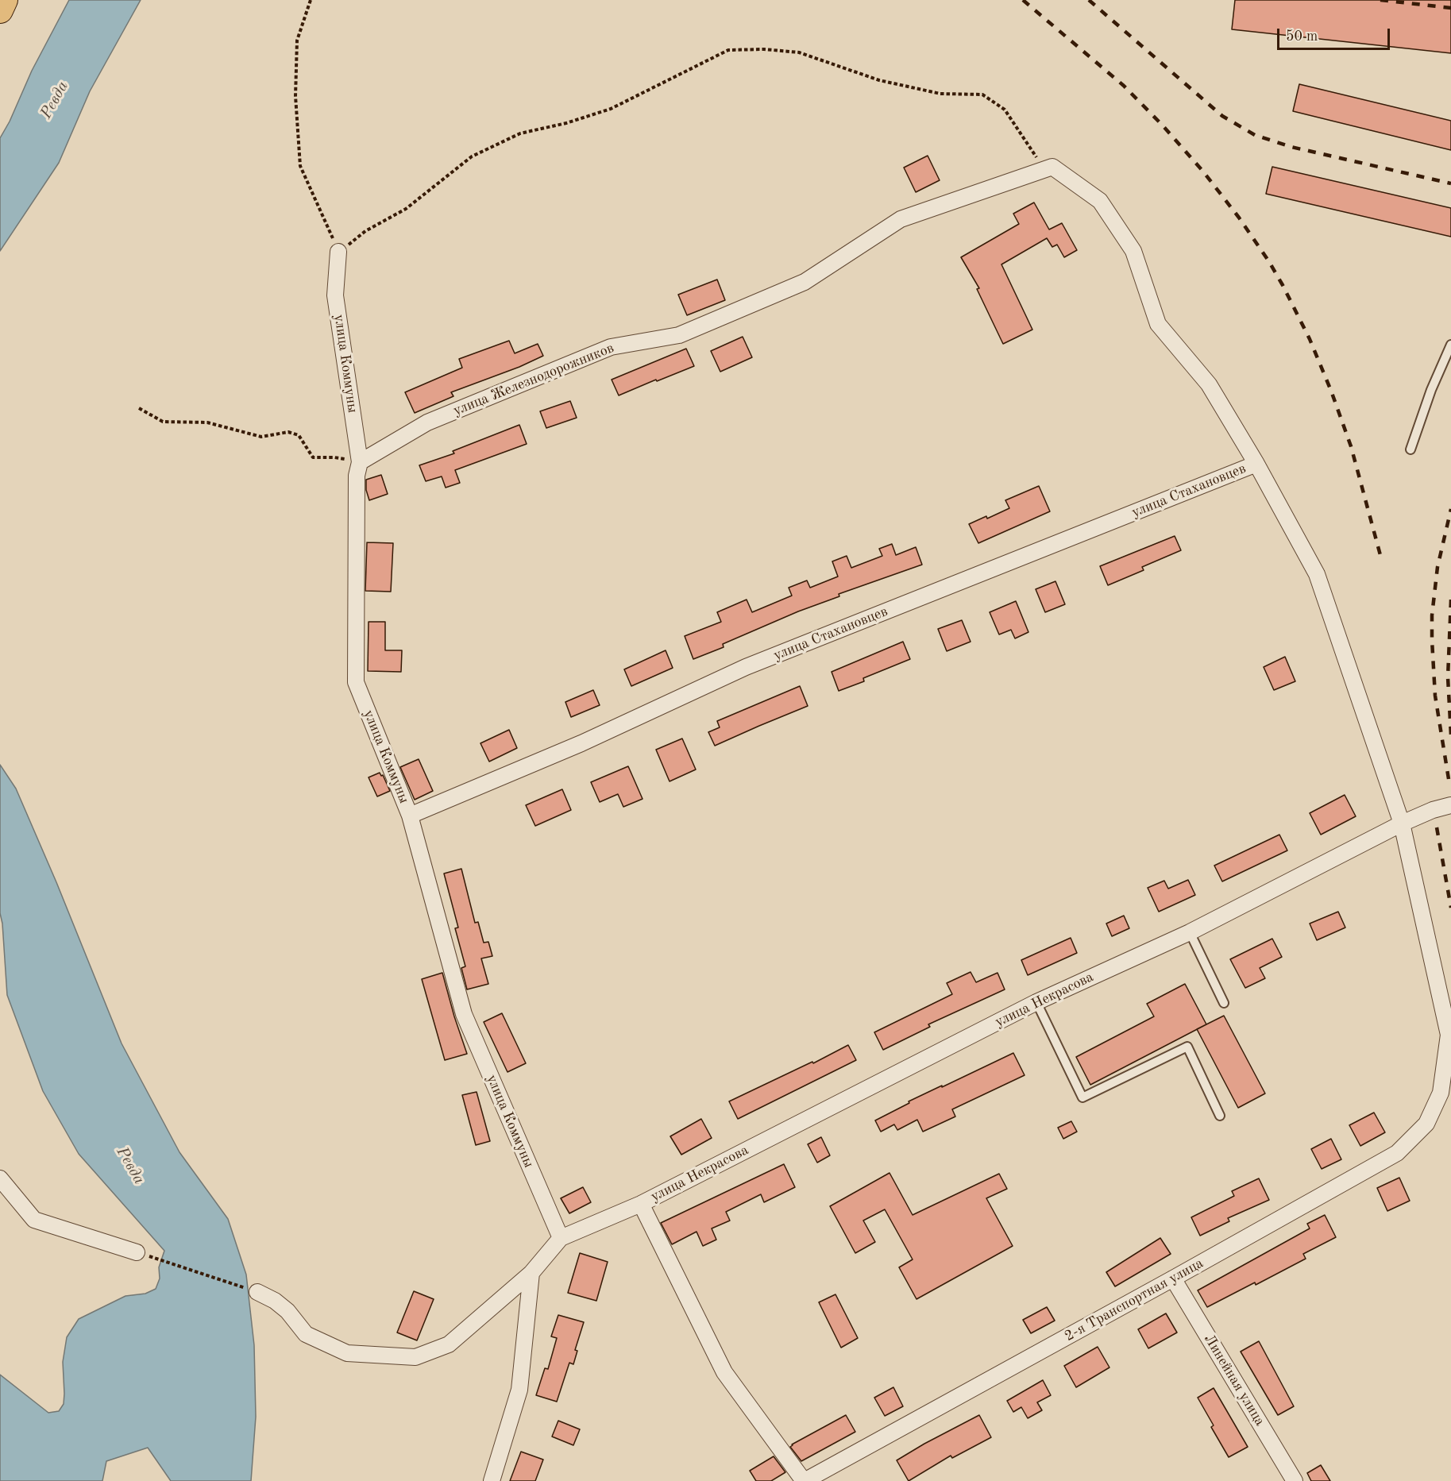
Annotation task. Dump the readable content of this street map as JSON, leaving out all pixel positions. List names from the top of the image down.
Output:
{
  "streets": {
    "street": [
      "улица Коммуны",
      "улица Железнодорожников",
      "улица Стахановцев",
      "улица Некрасова",
      "2-я Транспортная улица",
      "Линейная улица"
    ]
  },
  "crossings": [
    ["улица Коммуны", "улица Железнодорожников"],
    ["улица Коммуны", "улица Стахановцев"],
    ["улица Железнодорожников", "2-я Транспортная улица"],
    ["улица Стахановцев", "2-я Транспортная улица"],
    ["улица Некрасова", "2-я Транспортная улица"],
    ["2-я Транспортная улица", "Линейная улица"]
  ],
  "water": ["Ревда"],
  "scale_bar": "50 m"
}
